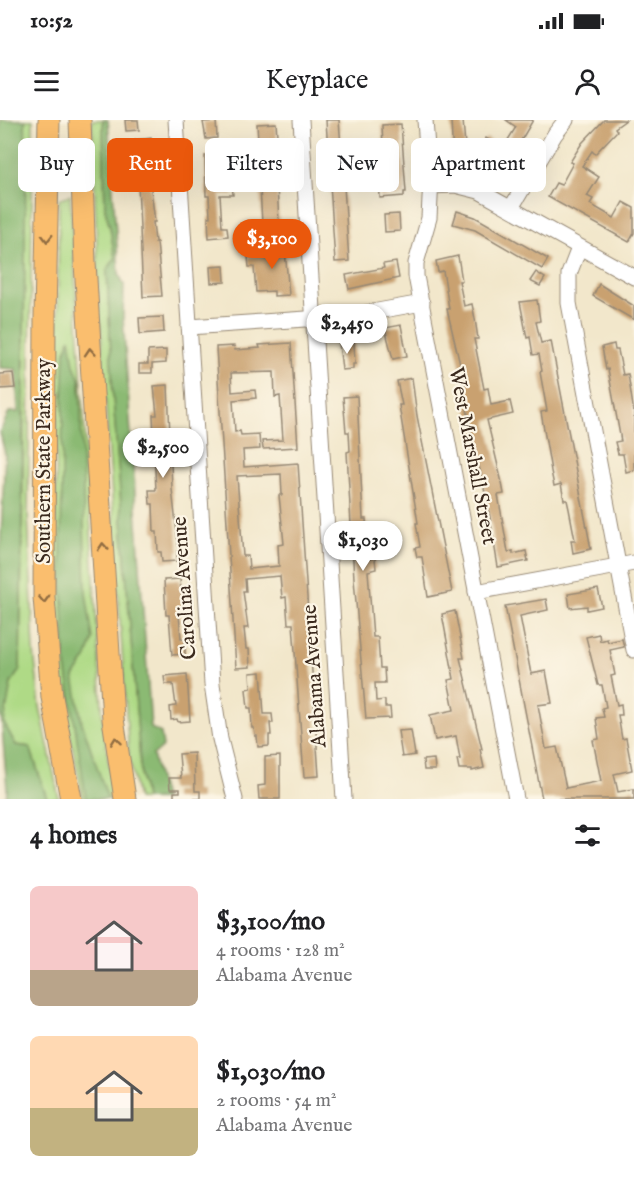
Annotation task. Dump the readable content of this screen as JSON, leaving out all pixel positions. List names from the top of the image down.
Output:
{
  "streets": {
    "highway": ["Southern State Parkway"],
    "street": ["West Marshall Street", "Carolina Avenue", "Alabama Avenue"]
  },
  "page": {
    "status": "10:52",
    "header": "Keyplace",
    "chip": [
      "Buy",
      "Rent",
      "Filters",
      "New",
      "Apartment"
    ],
    "price": [
      "$3,100",
      "$2,450",
      "$2,500",
      "$1,030"
    ],
    "heading": "4 homes",
    "list": [
      {
        "name": "$3,100/mo",
        "note": "4 rooms · 128 m² · Alabama Avenue"
      },
      {
        "name": "$1,030/mo",
        "note": "2 rooms · 54 m² · Alabama Avenue"
      }
    ]
  }
}
